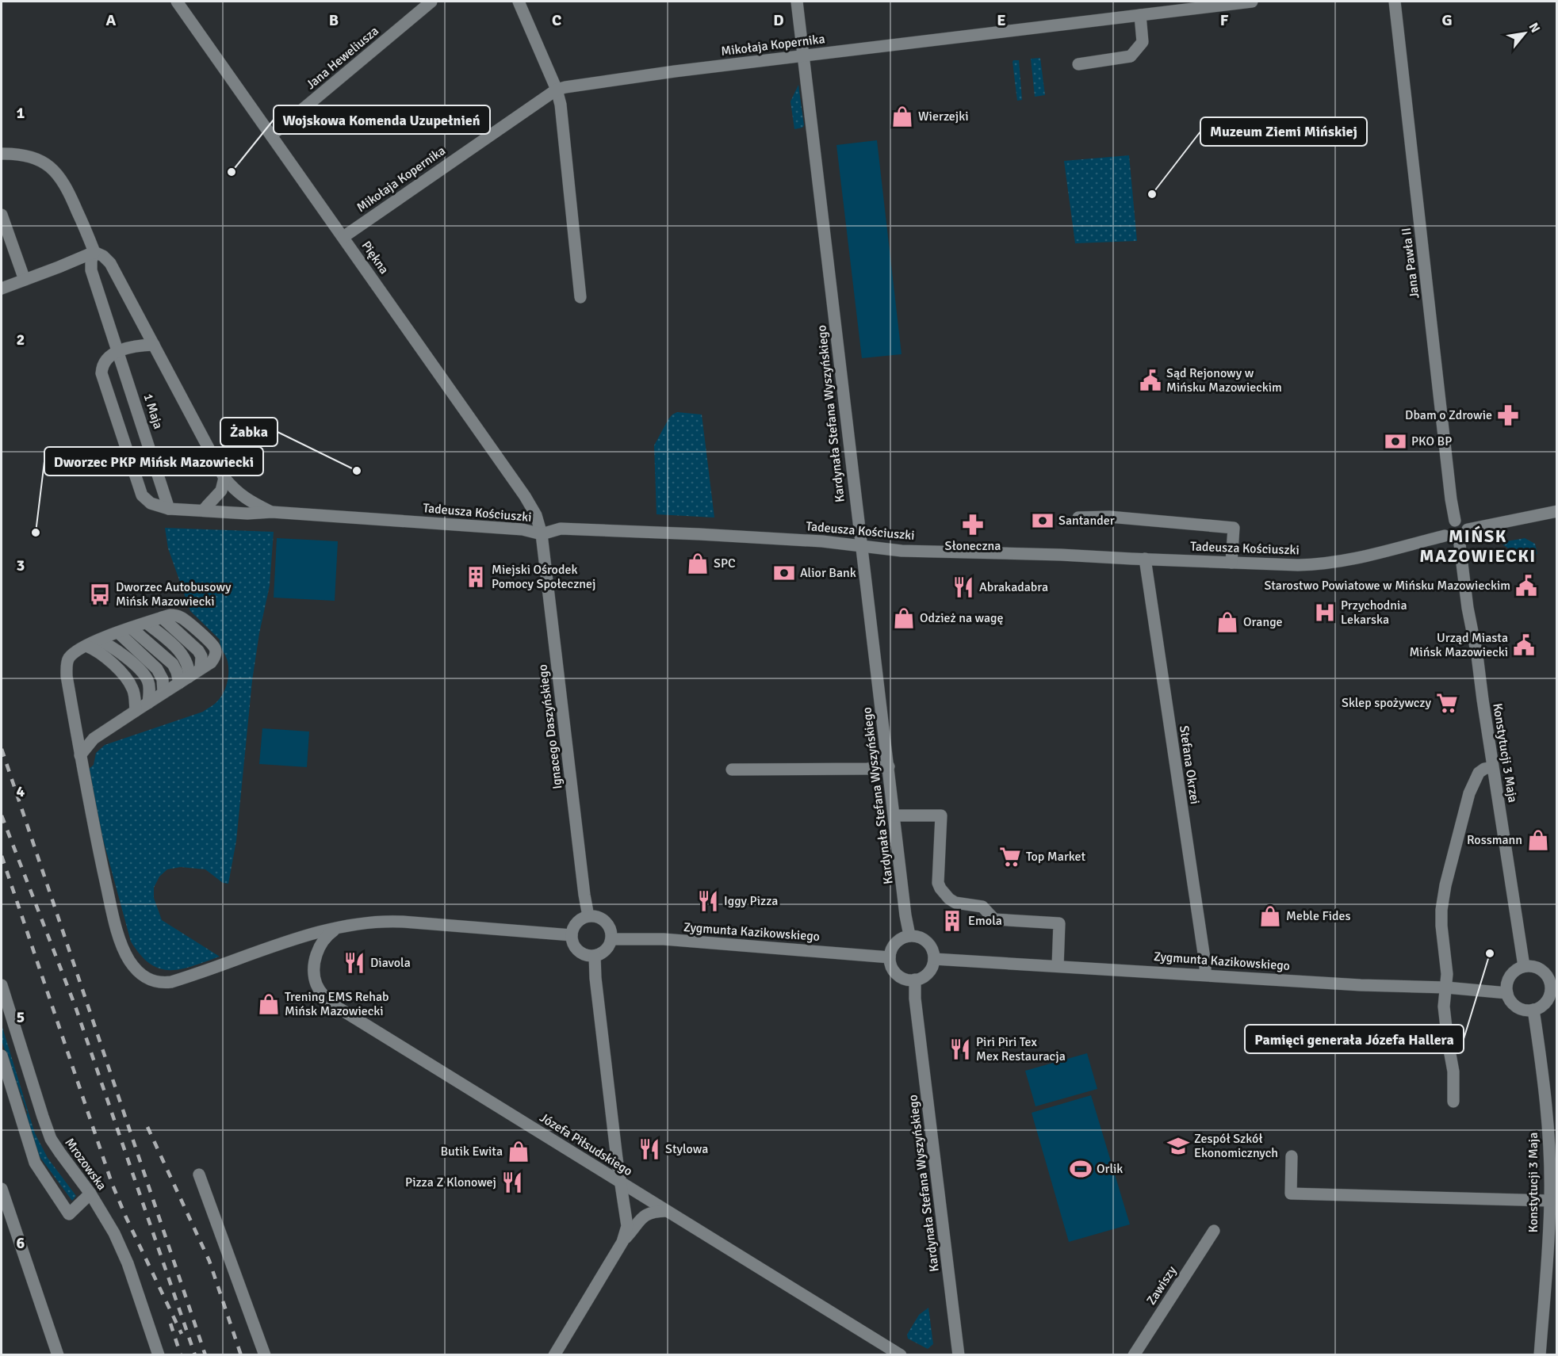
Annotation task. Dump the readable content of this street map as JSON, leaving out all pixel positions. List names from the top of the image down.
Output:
{
  "streets": {
    "street": [
      "Mikołaja Kopernika",
      "Jana Heweliusza",
      "Piękna",
      "Jana Pawła II",
      "1 Maja",
      "Kardynała Stefana Wyszyńskiego",
      "Tadeusza Kościuszki",
      "Ignacego Daszyńskiego",
      "Konstytucji 3 Maja",
      "Stefana Okrzei",
      "Zygmunta Kazikowskiego",
      "Józefa Piłsudskiego",
      "Mrozowska",
      "Zawiszy"
    ]
  },
  "crossings": [
    ["Mikołaja Kopernika", "Piękna"],
    ["Mikołaja Kopernika", "Kardynała Stefana Wyszyńskiego"],
    ["Jana Heweliusza", "Piękna"],
    ["Piękna", "Tadeusza Kościuszki"],
    ["Piękna", "Ignacego Daszyńskiego"],
    ["Jana Pawła II", "Tadeusza Kościuszki"],
    ["Jana Pawła II", "Konstytucji 3 Maja"],
    ["1 Maja", "Tadeusza Kościuszki"],
    ["Kardynała Stefana Wyszyńskiego", "Tadeusza Kościuszki"],
    ["Kardynała Stefana Wyszyńskiego", "Zygmunta Kazikowskiego"],
    ["Tadeusza Kościuszki", "Ignacego Daszyńskiego"],
    ["Tadeusza Kościuszki", "Konstytucji 3 Maja"],
    ["Tadeusza Kościuszki", "Stefana Okrzei"],
    ["Ignacego Daszyńskiego", "Zygmunta Kazikowskiego"],
    ["Konstytucji 3 Maja", "Zygmunta Kazikowskiego"],
    ["Stefana Okrzei", "Zygmunta Kazikowskiego"]
  ],
  "districts": ["MIŃSK MAZOWIECKI"],
  "places": {
    "shop": [
      "Wierzejki",
      "SPC",
      "Odzież na wagę",
      "Orange",
      "Rossmann",
      "Meble Fides",
      "Trening EMS Rehab Mińsk Mazowiecki",
      "Butik Ewita"
    ],
    "other": [
      "Wojskowa Komenda Uzupełnień",
      "Muzeum Ziemi Mińskiej",
      "Żabka",
      "Dworzec PKP Mińsk Mazowiecki",
      "Pamięci generała Józefa Hallera"
    ],
    "public building": ["Sąd Rejonowy w Mińsku Mazowieckim", "Starostwo Powiatowe w Mińsku Mazowieckim", "Urząd Miasta Mińsk Mazowiecki"],
    "pharmacy": ["Dbam o Zdrowie", "Słoneczna"],
    "bank": ["PKO BP", "Santander", "Alior Bank"],
    "building": ["Miejski Ośrodek Pomocy Społecznej", "Emola"],
    "restaurant": [
      "Abrakadabra",
      "Iggy Pizza",
      "Diavola",
      "Piri Piri Tex Mex Restauracja",
      "Stylowa",
      "Pizza Z Klonowej"
    ],
    "bus stop": ["Dworzec Autobusowy Mińsk Mazowiecki"],
    "hospital": ["Przychodnia Lekarska"],
    "supermarket": ["Sklep spożywczy", "Top Market"],
    "school or university": ["Zespół Szkół Ekonomicznych"],
    "sports": ["Orlik"]
  },
  "north": "top right",
  "grid": {
    "columns": [
      "A",
      "B",
      "C",
      "D",
      "E",
      "F",
      "G"
    ],
    "rows": [
      "1",
      "2",
      "3",
      "4",
      "5",
      "6"
    ]
  }
}
